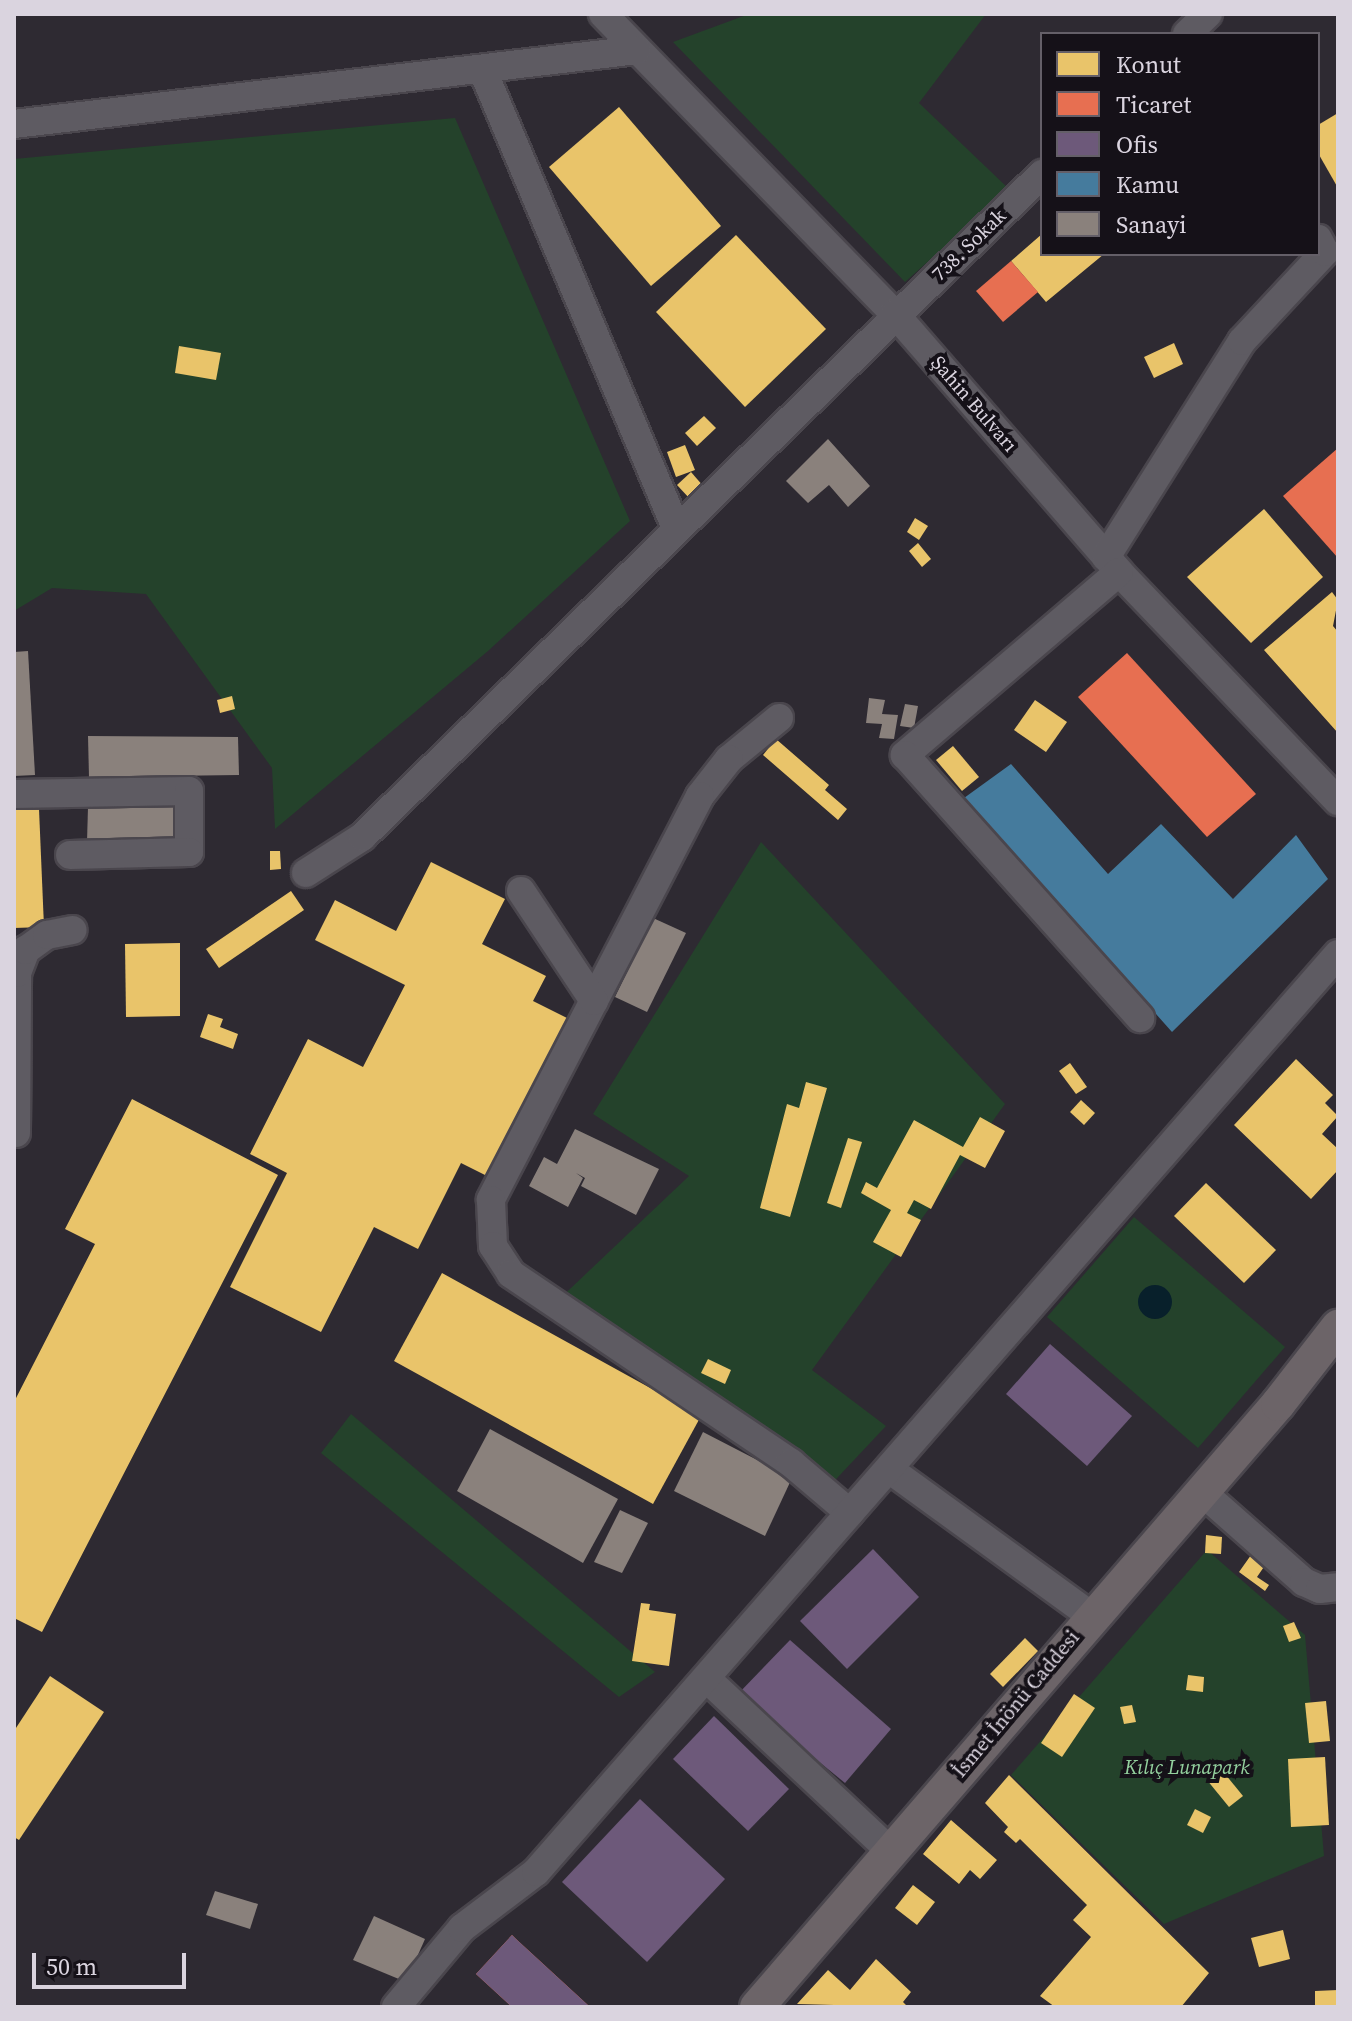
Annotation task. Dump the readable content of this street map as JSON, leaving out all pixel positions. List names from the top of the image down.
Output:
{
  "streets": {
    "main road": ["İsmet İnönü Caddesi"],
    "street": ["738. Sokak", "Şahin Bulvarı"]
  },
  "crossings": [
    ["738. Sokak", "Şahin Bulvarı"]
  ],
  "parks": ["Kılıç Lunapark"],
  "legend": [
    "Konut",
    "Ticaret",
    "Ofis",
    "Kamu",
    "Sanayi"
  ],
  "scale_bar": "50 m"
}
